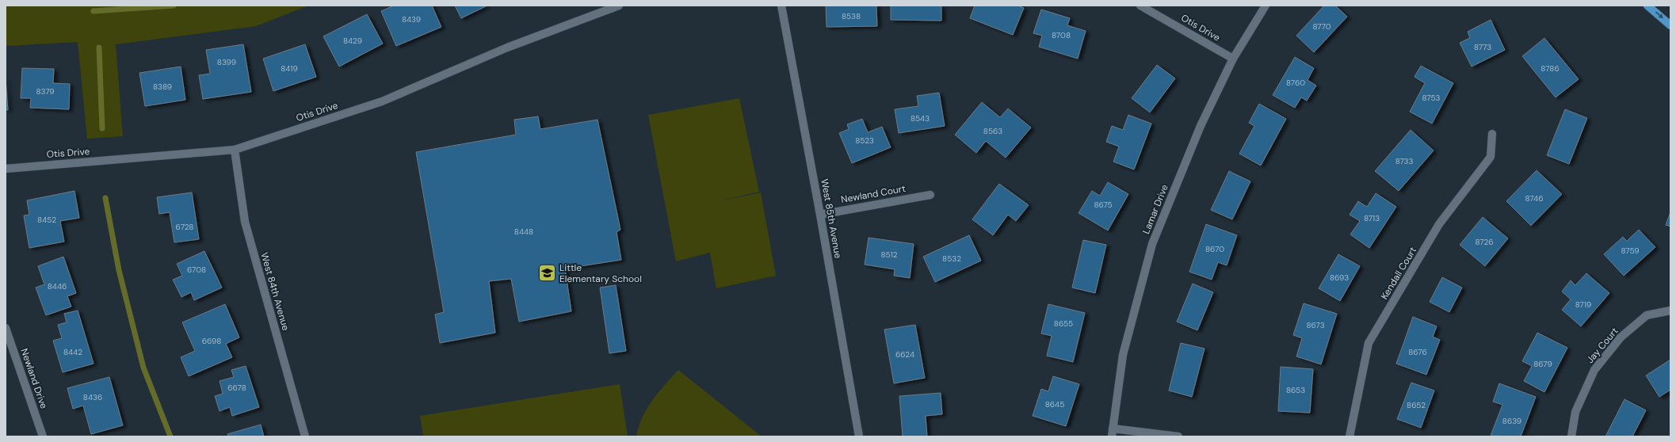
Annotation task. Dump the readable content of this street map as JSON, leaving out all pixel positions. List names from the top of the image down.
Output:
{
  "streets": {
    "street": [
      "Otis Drive",
      "Newland Court",
      "Lamar Drive",
      "West 85th Avenue",
      "Kendall Court",
      "West 84th Avenue",
      "Jay Court",
      "Newland Drive"
    ]
  },
  "crossings": [
    ["Otis Drive", "Lamar Drive"],
    ["Otis Drive", "West 84th Avenue"],
    ["Newland Court", "West 85th Avenue"]
  ],
  "places": {
    "school or university": ["Little Elementary School"]
  },
  "house_numbers": [
    "8538",
    "8439",
    "8770",
    "8708",
    "8429",
    "8773",
    "8399",
    "8419",
    "8786",
    "8760",
    "8389",
    "8379",
    "8753",
    "8543",
    "8563",
    "8523",
    "8733",
    "8746",
    "8675",
    "8713",
    "8452",
    "6728",
    "8448",
    "8726",
    "8670",
    "8759",
    "8512",
    "8532",
    "6708",
    "8693",
    "8446",
    "8719",
    "8655",
    "8673",
    "6698",
    "8442",
    "8676",
    "6624",
    "8679",
    "6678",
    "8653",
    "8436",
    "8645",
    "8652",
    "8639"
  ]
}
